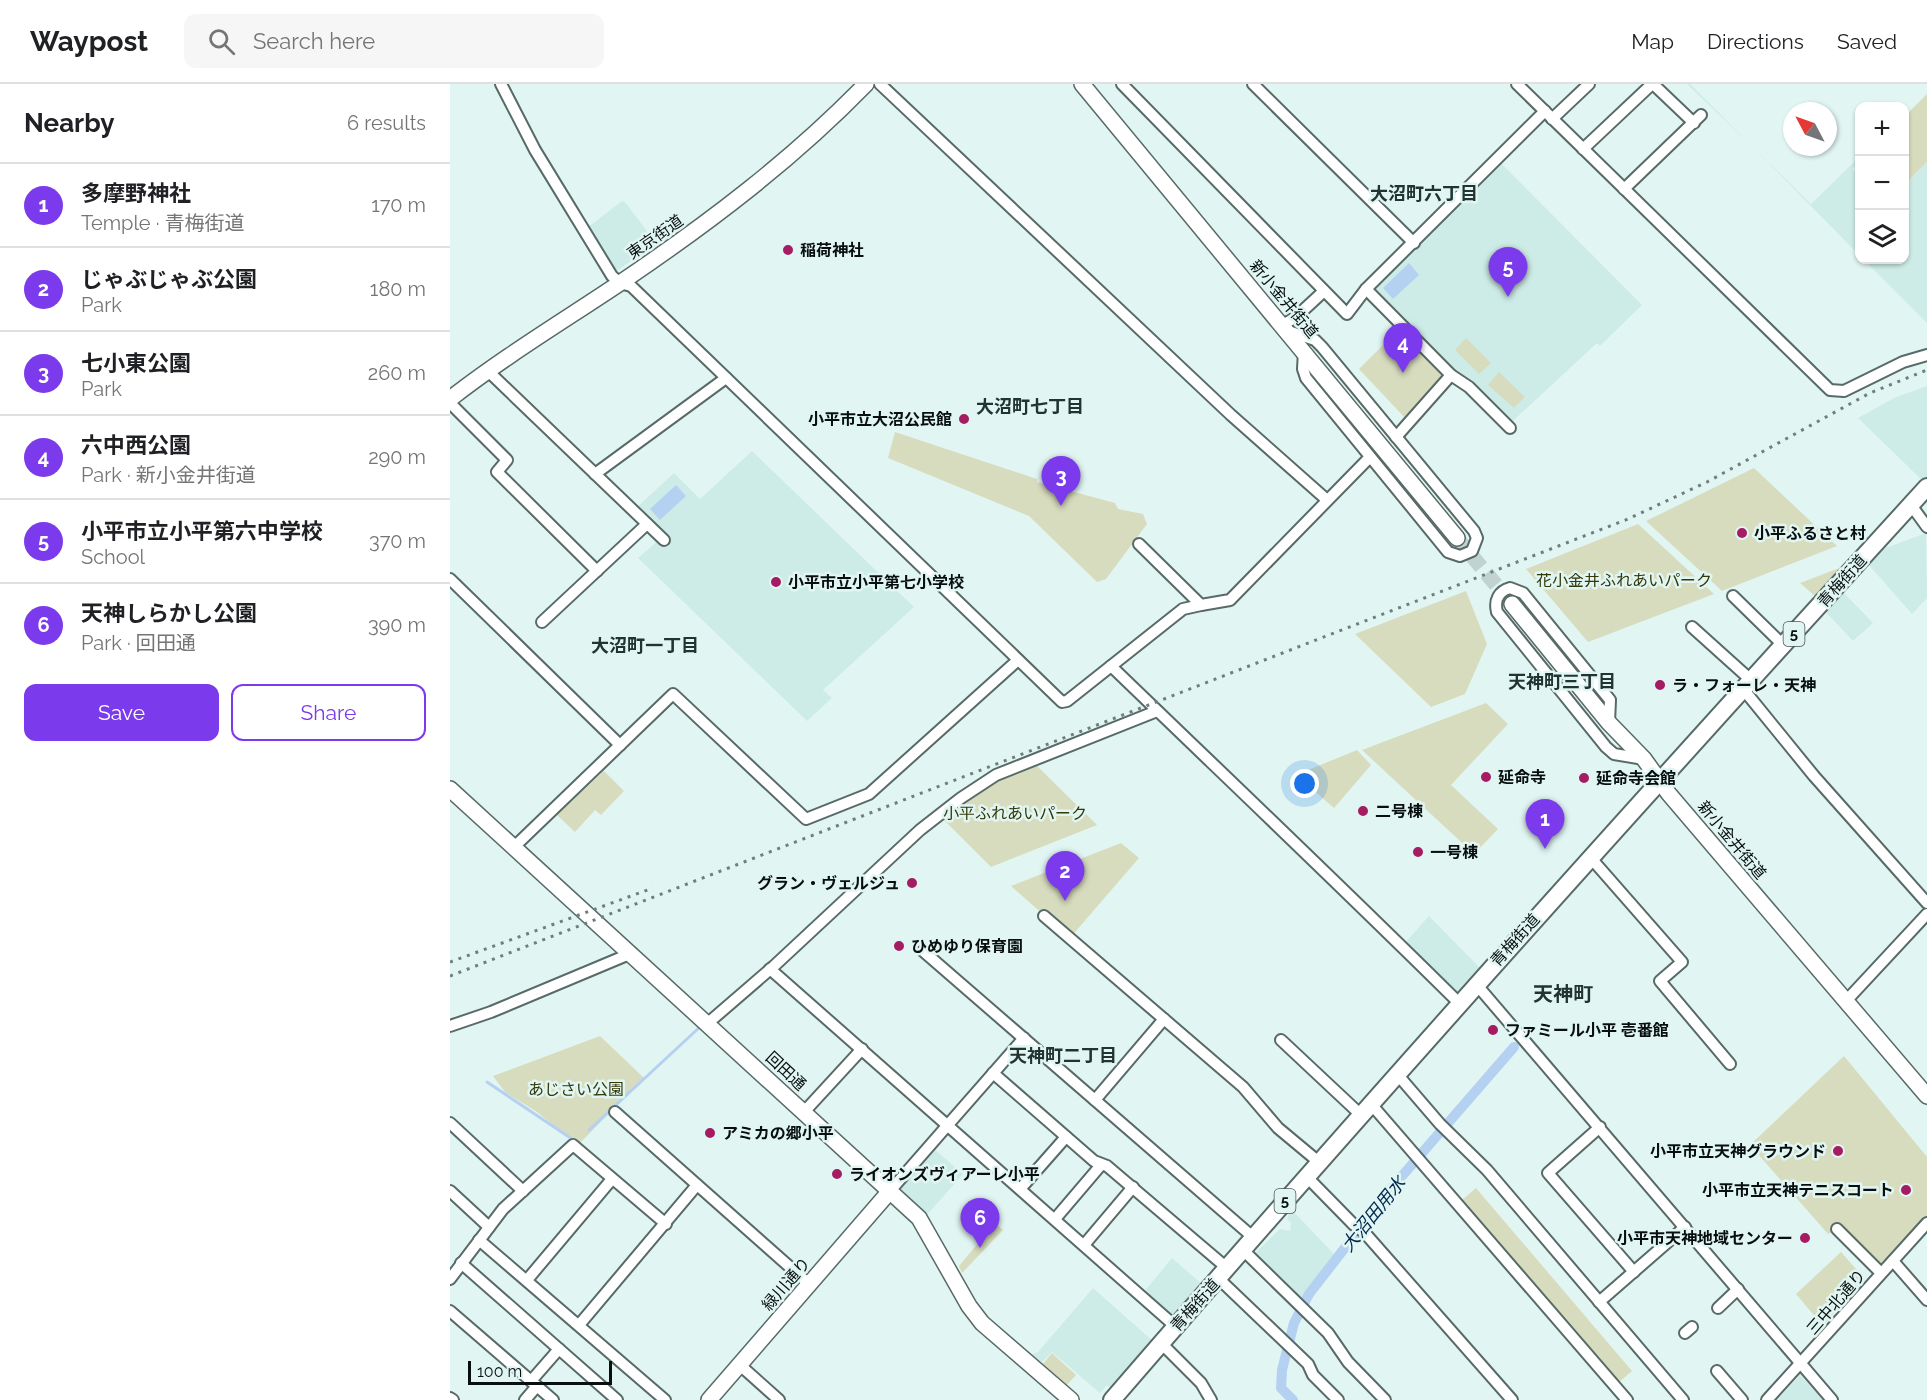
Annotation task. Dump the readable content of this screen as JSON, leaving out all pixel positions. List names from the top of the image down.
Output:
{
  "streets": {
    "main road": [
      "東京街道",
      "新小金井街道",
      "青梅街道",
      "5",
      "回田通",
      "緑川通り"
    ],
    "street": ["三中北通り"]
  },
  "crossings": [
    ["新小金井街道", "青梅街道"],
    ["回田通", "緑川通り"]
  ],
  "districts": [
    "大沼町六丁目",
    "大沼町七丁目",
    "大沼町一丁目",
    "天神町三丁目",
    "天神町",
    "天神町二丁目"
  ],
  "water": ["大沼田用水"],
  "parks": ["花小金井ふれあいパーク", "小平ふれあいパーク", "あじさい公園"],
  "places": [
    "稲荷神社",
    "小平市立大沼公民館",
    "小平ふるさと村",
    "小平市立小平第七小学校",
    "ラ・フォーレ・天神",
    "延命寺",
    "延命寺会館",
    "二号棟",
    "一号棟",
    "グラン・ヴェルジュ",
    "ひめゆり保育園",
    "ファミール小平 壱番館",
    "アミカの郷小平",
    "小平市立天神グラウンド",
    "ライオンズヴィアーレ小平",
    "小平市立天神テニスコート",
    "小平市天神地域センター"
  ],
  "scale_bar": "100 m",
  "north": "top left",
  "page": {
    "header": "Waypost",
    "search": "Search here",
    "nav": ["Map", "Directions", "Saved"],
    "heading": ["Nearby", "6 results"],
    "map_buttons": ["+", "−"],
    "list": [
      {
        "mark": "1",
        "name": "多摩野神社",
        "note": "Temple · 青梅街道",
        "value": "170 m"
      },
      {
        "mark": "2",
        "name": "じゃぶじゃぶ公園",
        "note": "Park",
        "value": "180 m"
      },
      {
        "mark": "3",
        "name": "七小東公園",
        "note": "Park",
        "value": "260 m"
      },
      {
        "mark": "4",
        "name": "六中西公園",
        "note": "Park · 新小金井街道",
        "value": "290 m"
      },
      {
        "mark": "5",
        "name": "小平市立小平第六中学校",
        "note": "School",
        "value": "370 m"
      },
      {
        "mark": "6",
        "name": "天神しらかし公園",
        "note": "Park · 回田通",
        "value": "390 m"
      }
    ],
    "pins": [
      "5",
      "4",
      "3",
      "1",
      "2",
      "6"
    ],
    "buttons": ["Save", "Share"],
    "scale": "100 m"
  }
}
